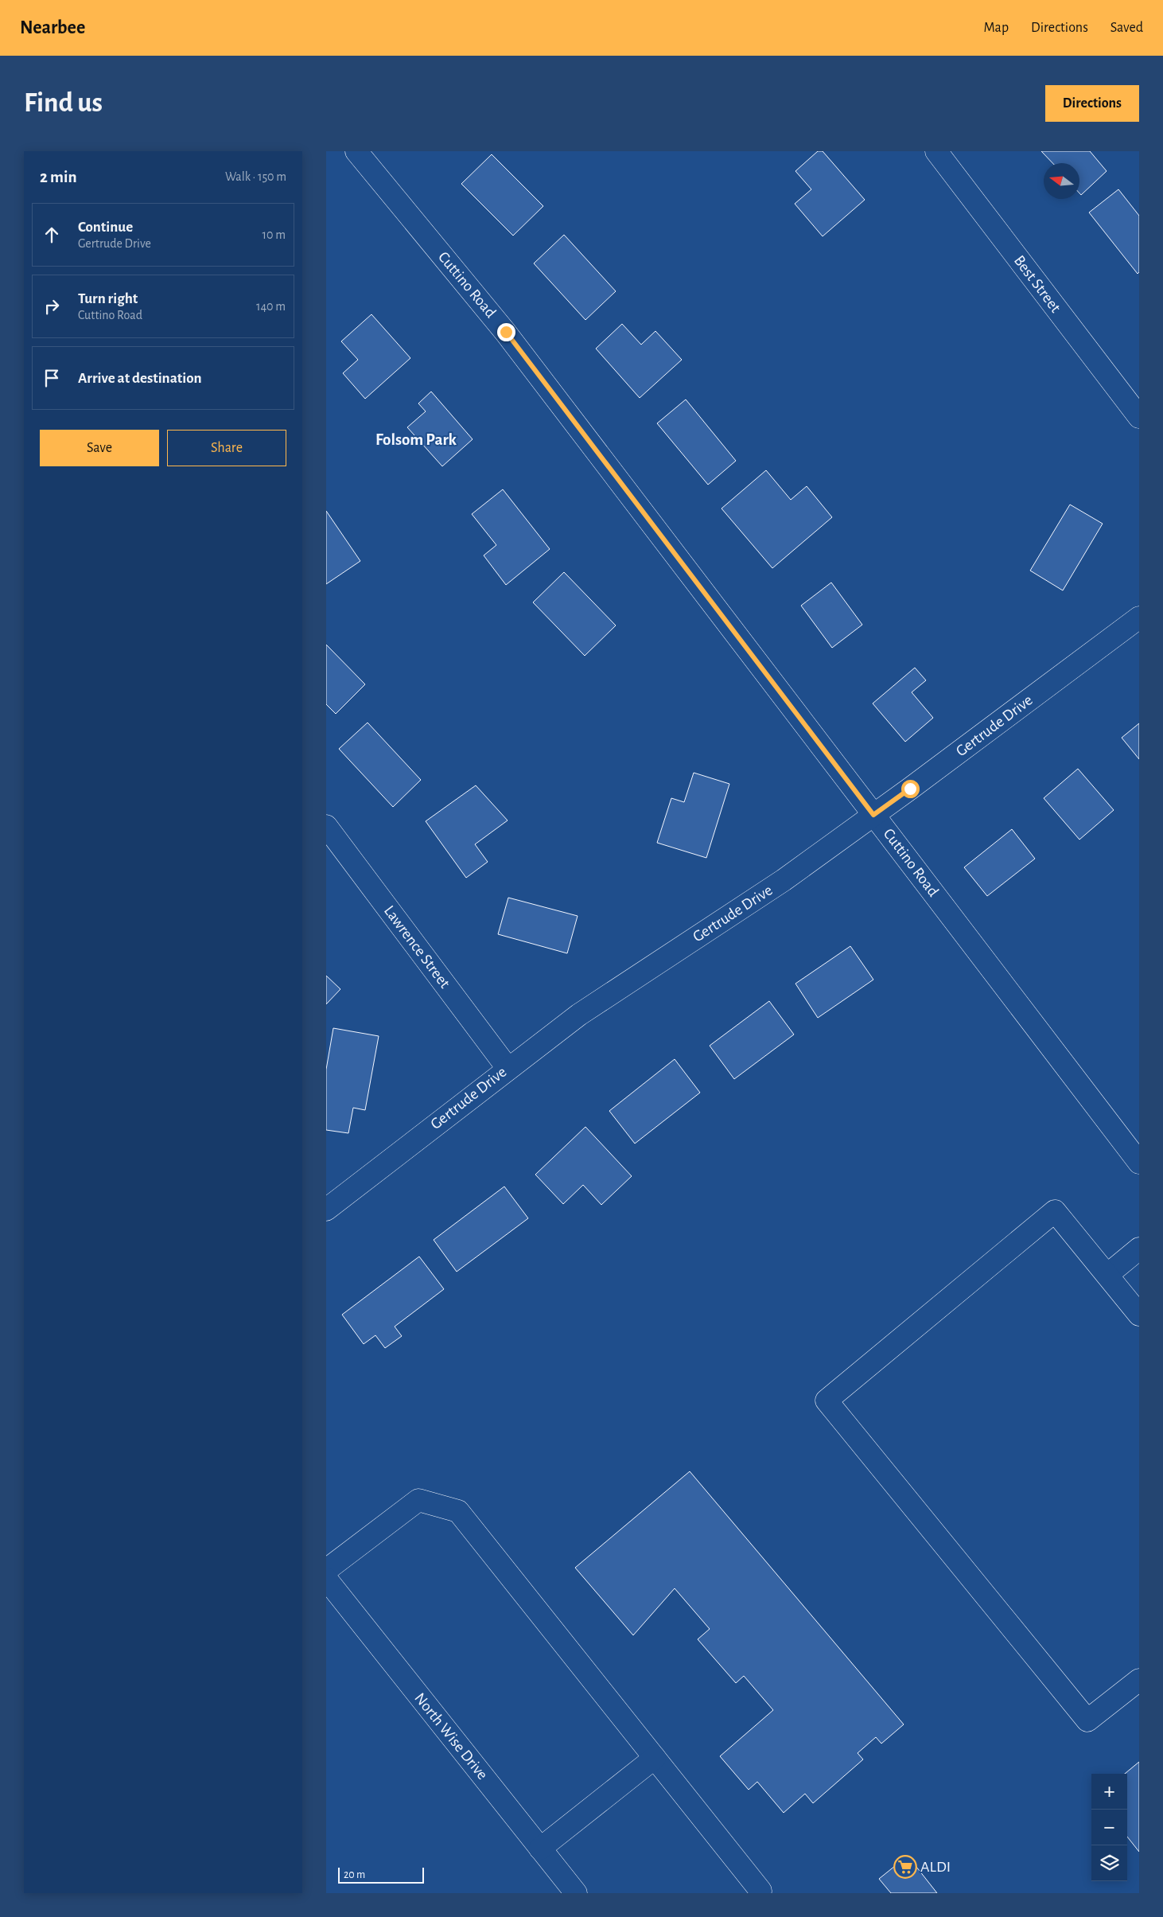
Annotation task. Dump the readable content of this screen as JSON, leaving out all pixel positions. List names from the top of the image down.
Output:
{
  "streets": {
    "street": [
      "Best Street",
      "Cuttino Road",
      "Gertrude Drive",
      "Lawrence Street",
      "North Wise Drive"
    ]
  },
  "crossings": [
    ["Cuttino Road", "Gertrude Drive"],
    ["Gertrude Drive", "Lawrence Street"]
  ],
  "districts": ["Folsom Park"],
  "places": {
    "supermarket": ["ALDI"]
  },
  "scale_bar": "20 m",
  "north": "left",
  "page": {
    "header": "Nearbee",
    "nav": ["Map", "Directions", "Saved"],
    "buttons": [
      "Directions",
      ["Save", "Share"]
    ],
    "title": "Find us",
    "heading": ["2 min", "Walk · 150 m"],
    "list": [
      ["Continue", "Gertrude Drive", "10 m"],
      ["Turn right", "Cuttino Road", "140 m"],
      "Arrive at destination"
    ],
    "map_buttons": ["+", "−"],
    "scale": "20 m"
  }
}
